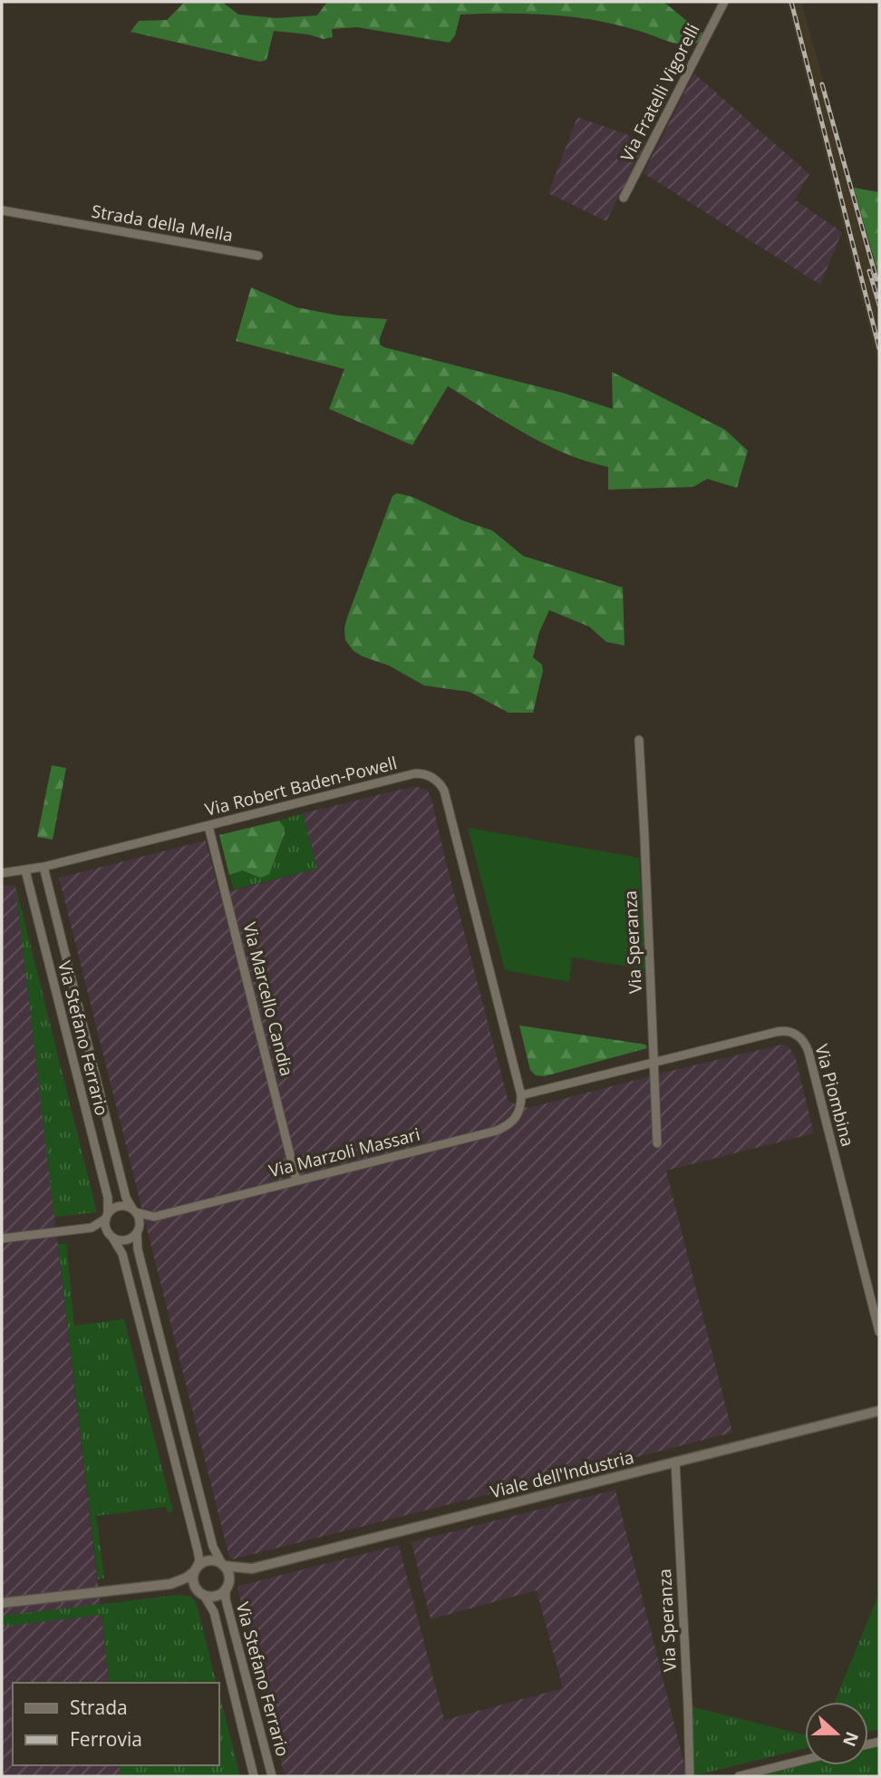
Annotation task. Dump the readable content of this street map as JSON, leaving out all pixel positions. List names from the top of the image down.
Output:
{
  "streets": {
    "street": [
      "Via Fratelli Vigorelli",
      "Strada della Mella",
      "Via Robert Baden-Powell",
      "Via Speranza",
      "Via Marcello Candia",
      "Via Stefano Ferrario",
      "Via Piombina",
      "Via Marzoli Massari",
      "Viale dell'Industria"
    ]
  },
  "crossings": [
    ["Via Robert Baden-Powell", "Via Marcello Candia"],
    ["Via Robert Baden-Powell", "Via Stefano Ferrario"],
    ["Via Robert Baden-Powell", "Via Piombina"],
    ["Via Robert Baden-Powell", "Via Marzoli Massari"],
    ["Via Speranza", "Via Piombina"],
    ["Via Speranza", "Viale dell'Industria"],
    ["Via Marcello Candia", "Via Marzoli Massari"],
    ["Via Stefano Ferrario", "Via Marzoli Massari"],
    ["Via Piombina", "Via Marzoli Massari"]
  ],
  "legend": ["Strada", "Ferrovia"],
  "north": "right"
}
